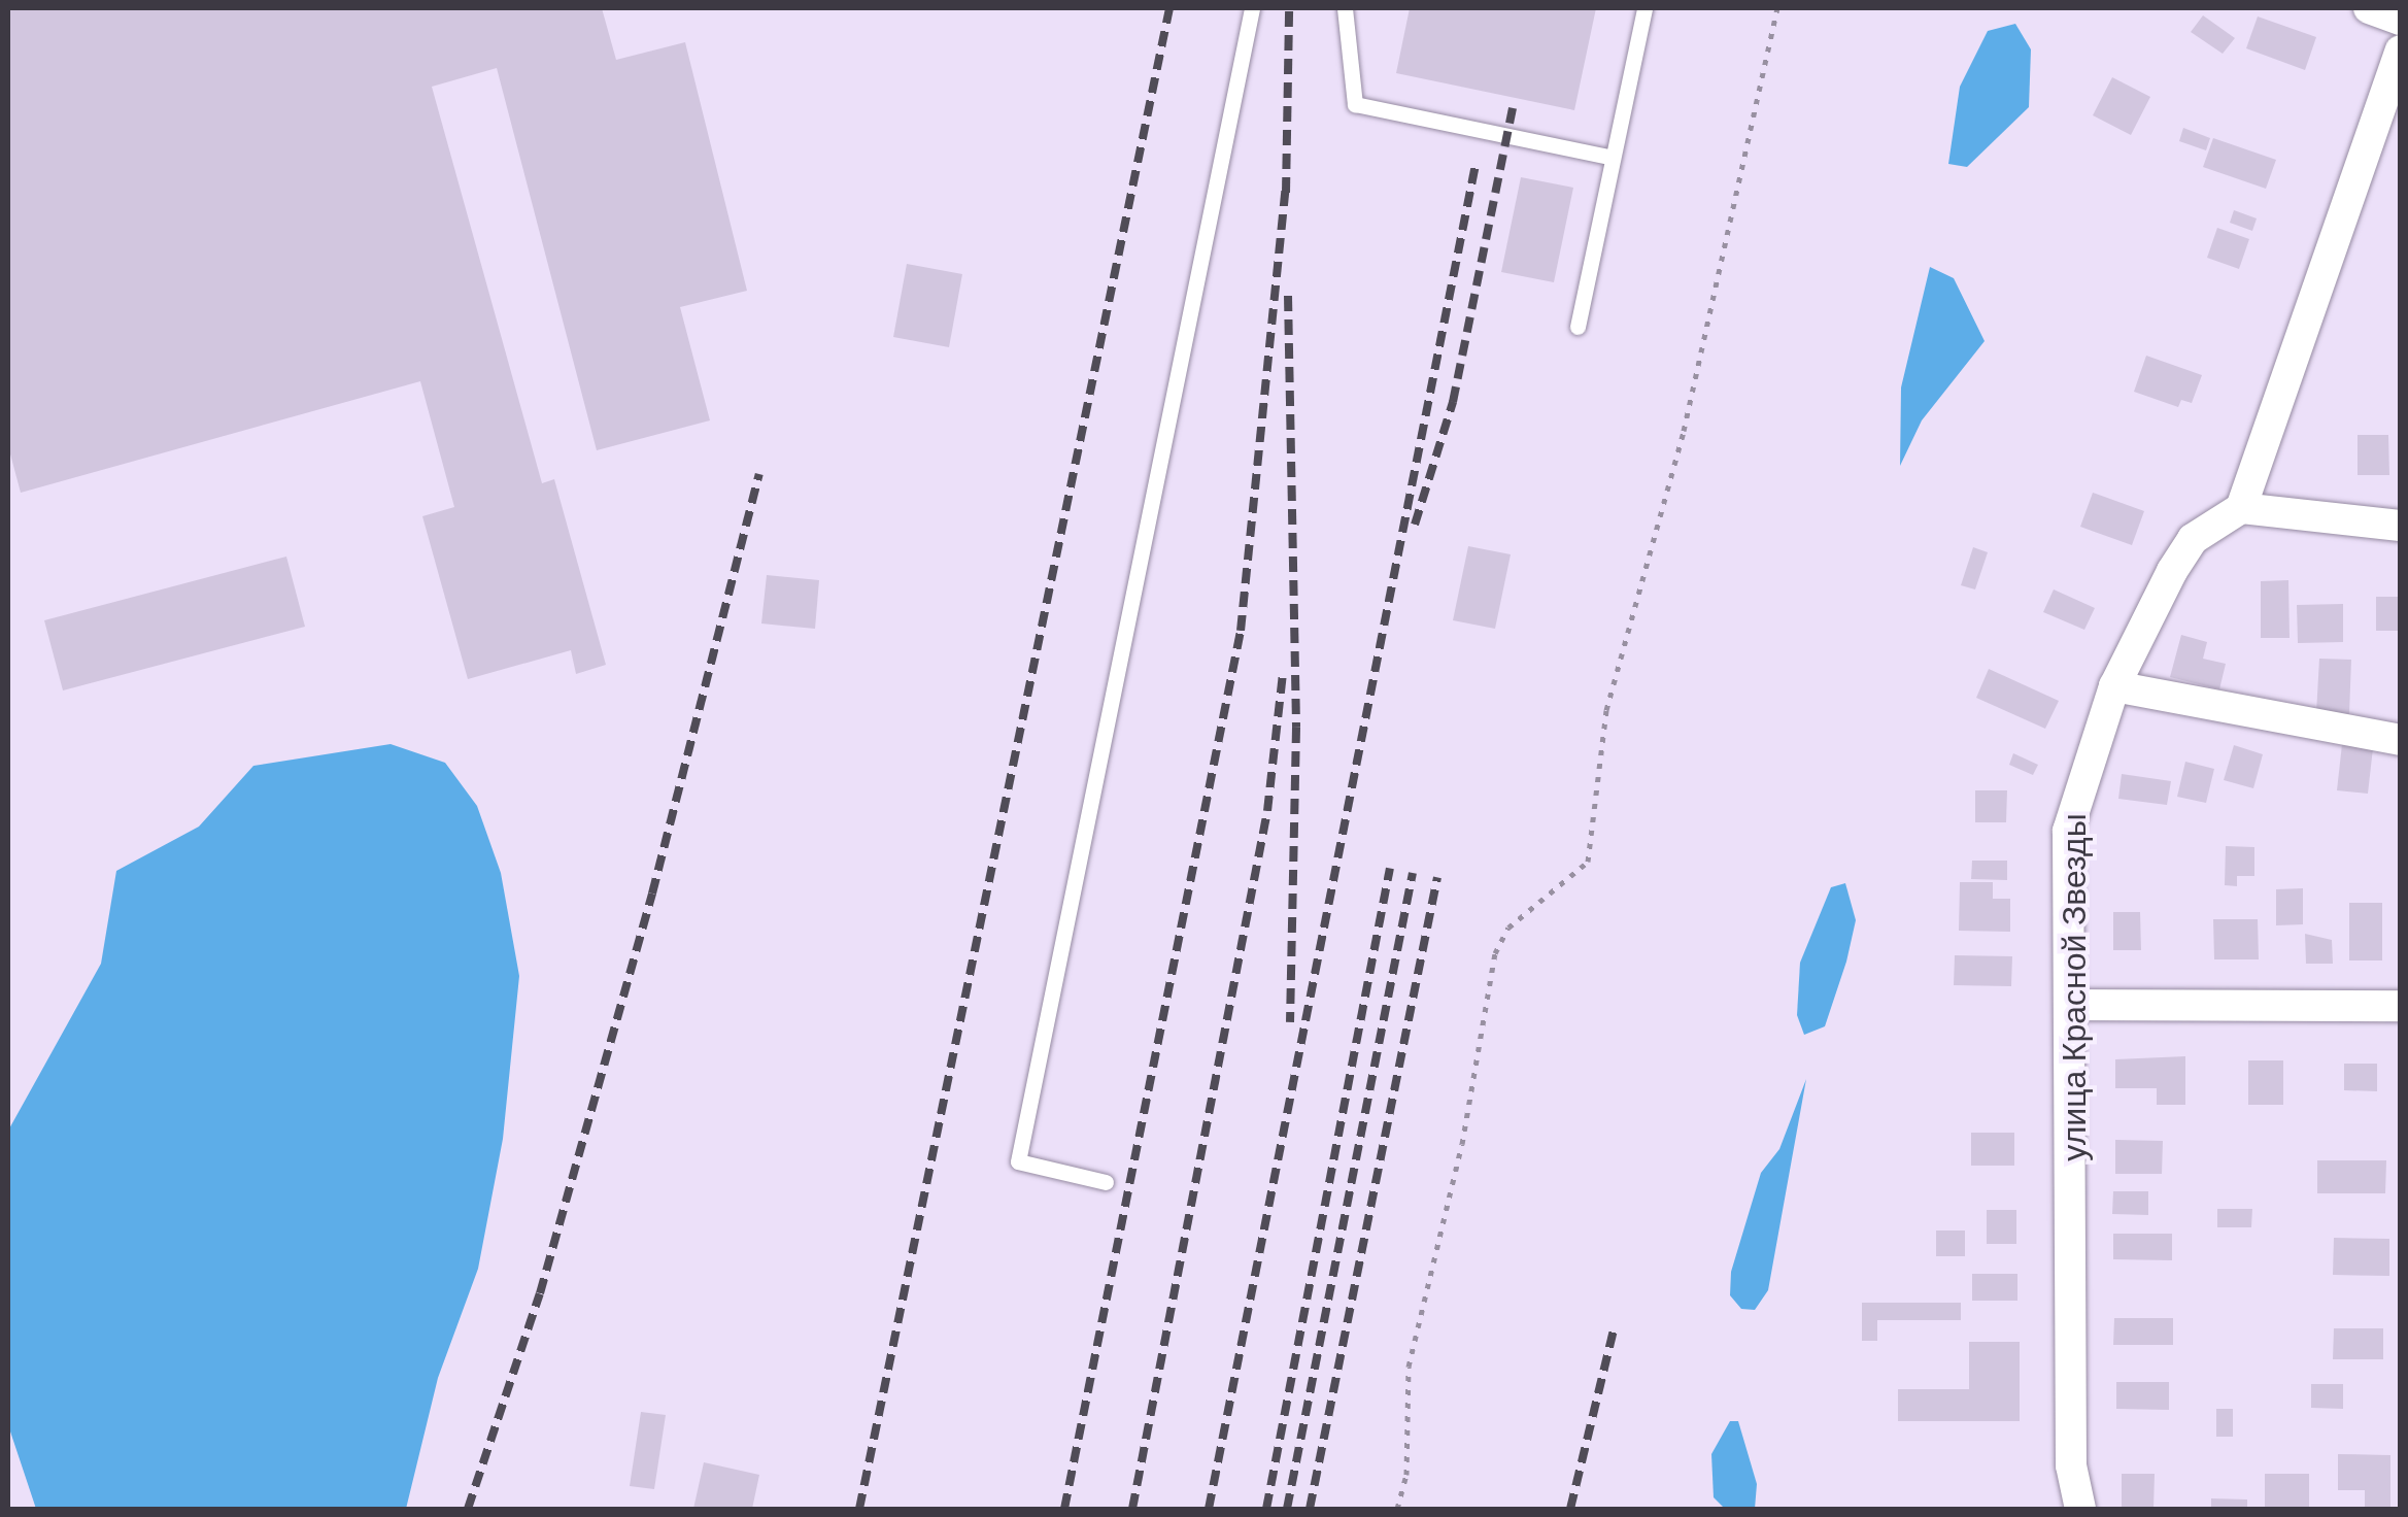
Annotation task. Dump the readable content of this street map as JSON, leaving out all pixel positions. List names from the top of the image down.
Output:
{
  "streets": {
    "street": ["улица Красной Звезды"]
  }
}
